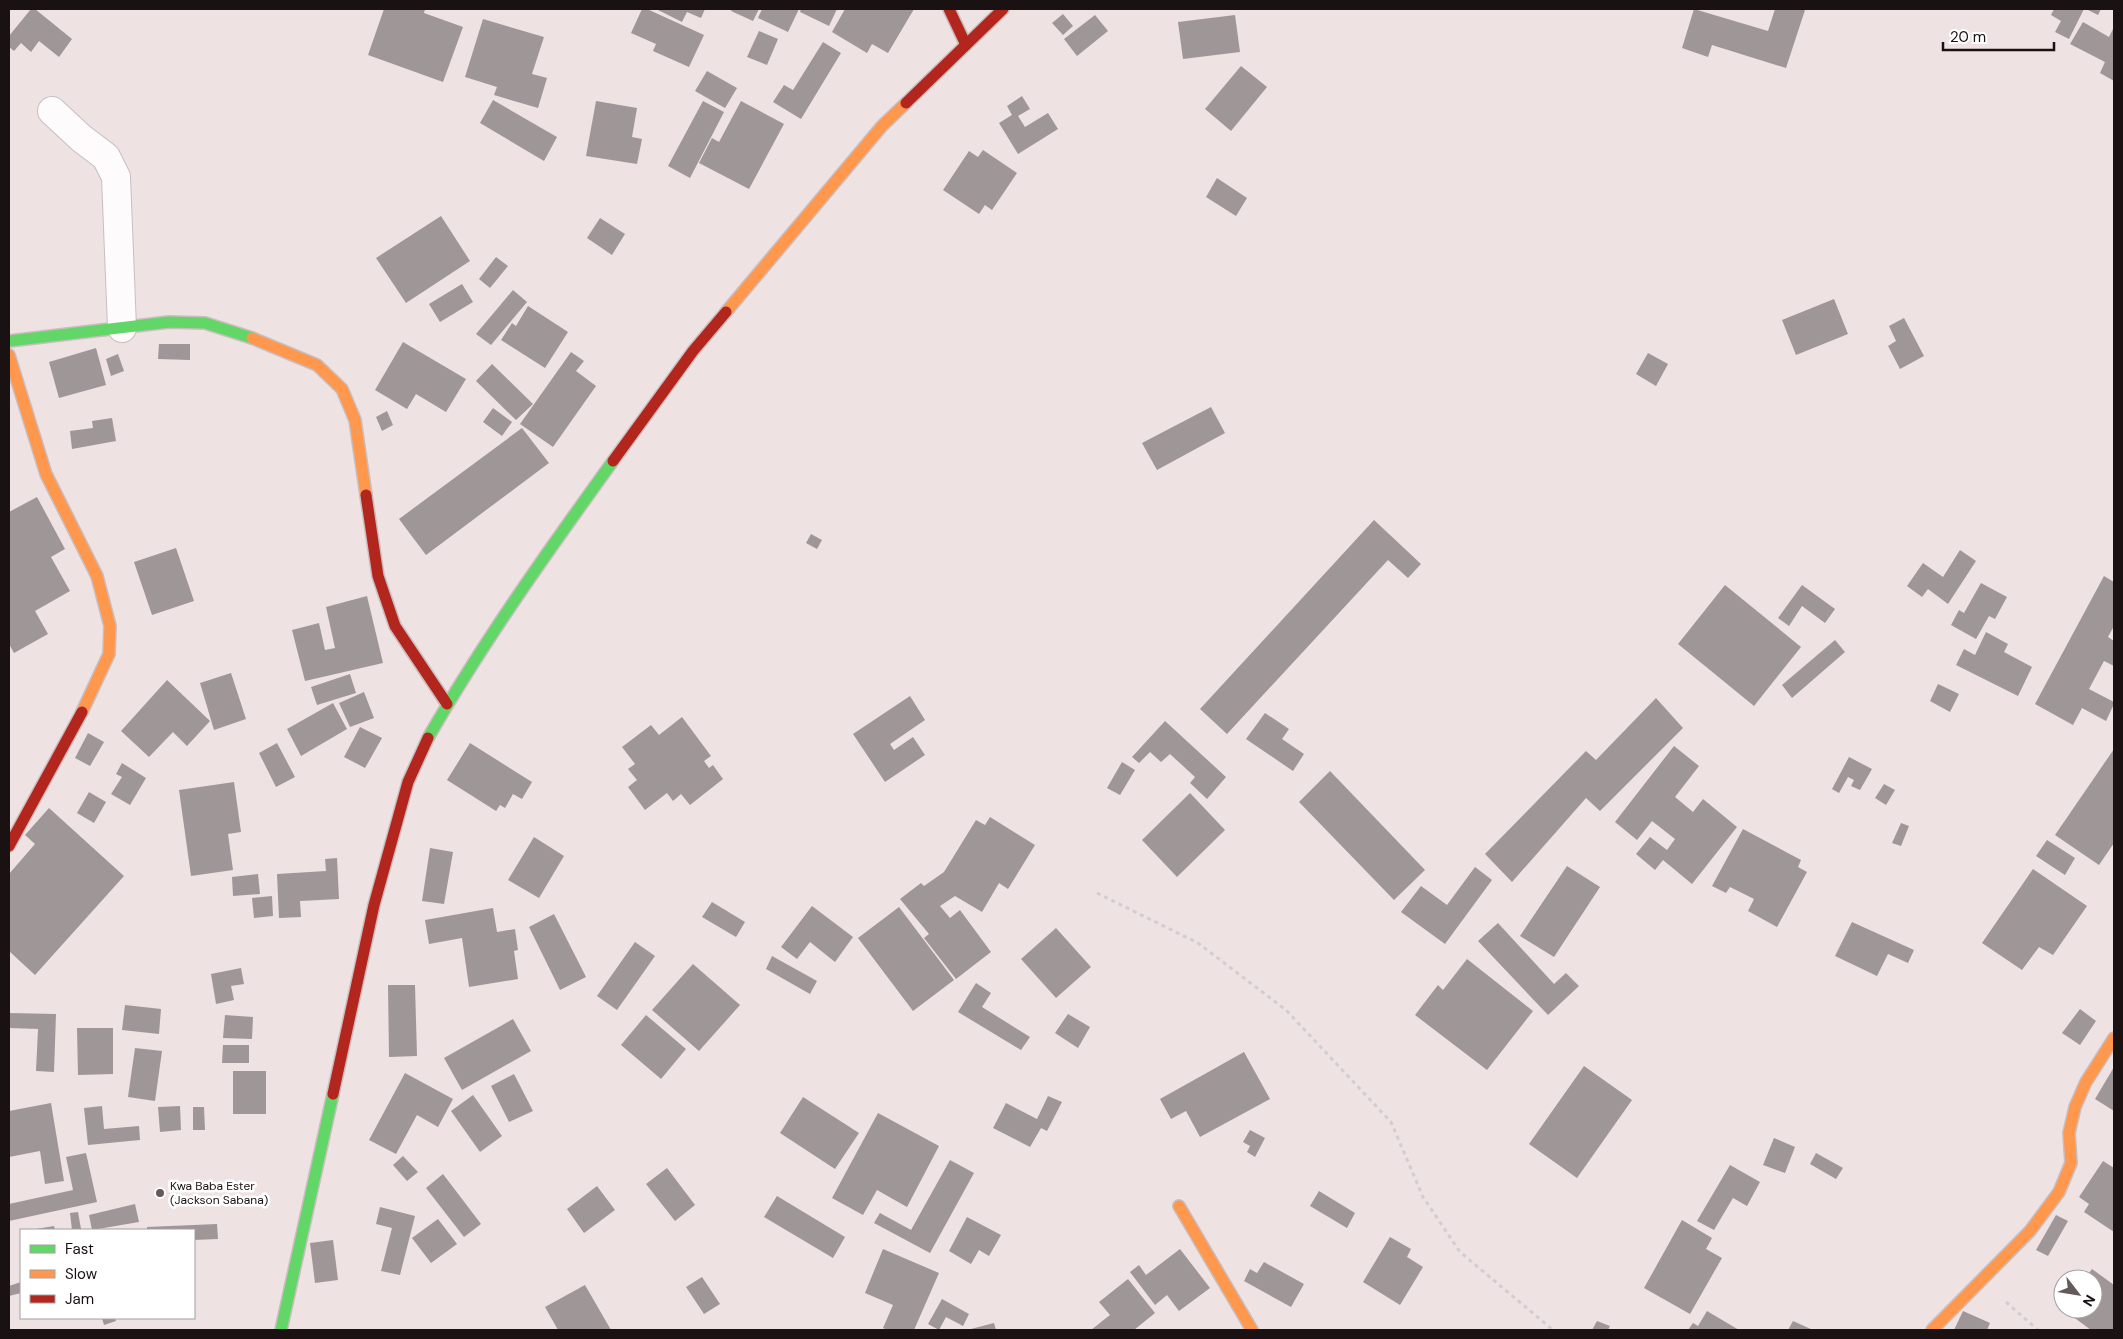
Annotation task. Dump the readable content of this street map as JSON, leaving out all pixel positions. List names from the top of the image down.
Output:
{
  "places": ["Kwa Baba Ester (Jackson Sabana)"],
  "legend": ["Fast", "Slow", "Jam"],
  "scale_bar": "20 m",
  "north": "bottom right"
}
